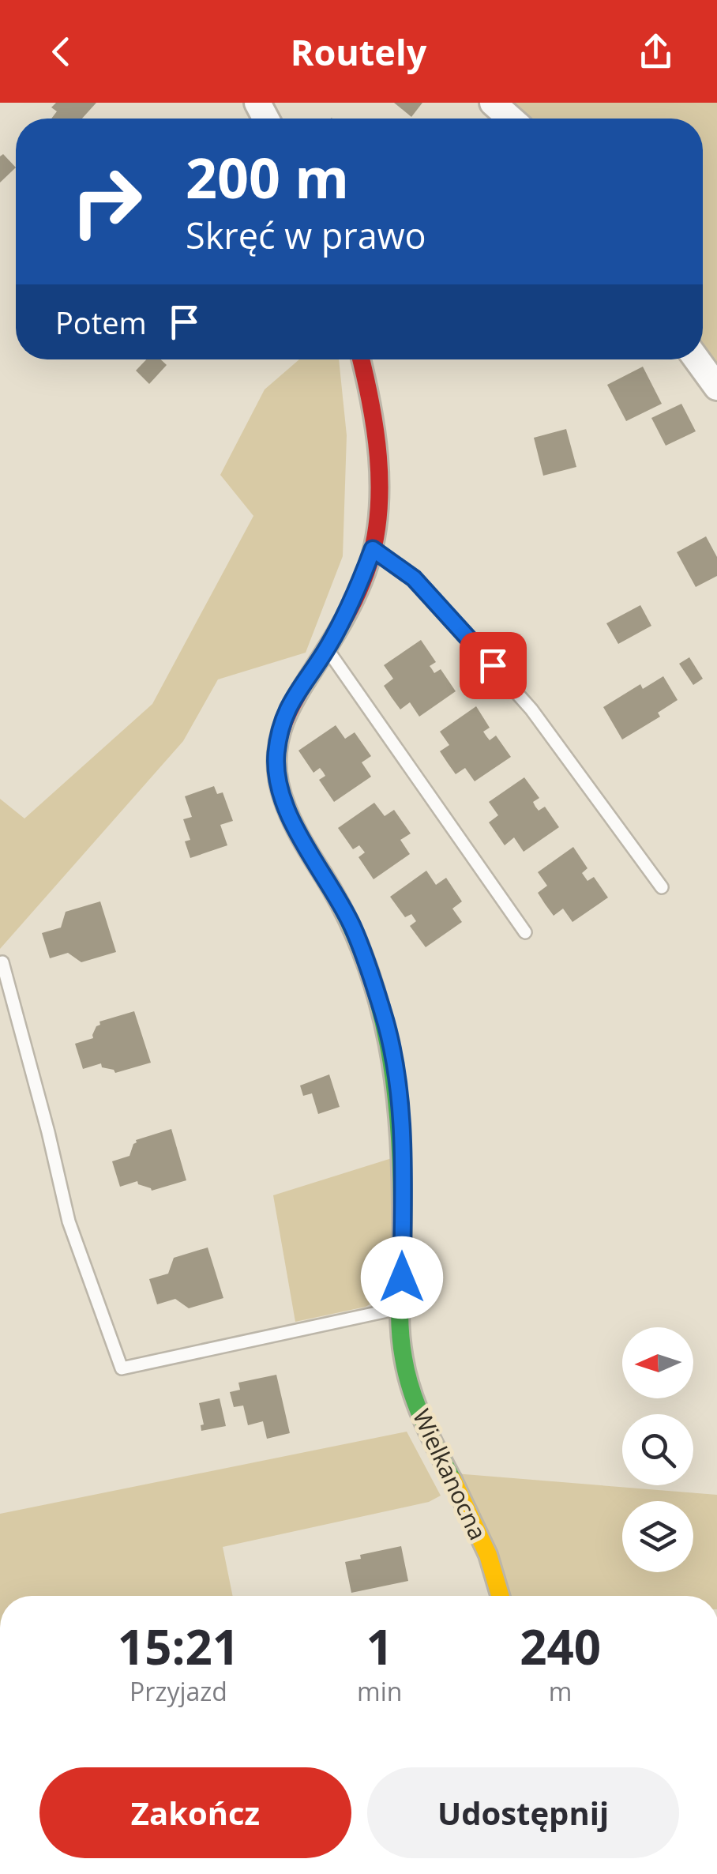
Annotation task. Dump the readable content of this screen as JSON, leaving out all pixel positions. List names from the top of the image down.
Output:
{
  "streets": {
    "street": ["Wielkanocna"]
  },
  "north": "left",
  "page": {
    "header": "Routely",
    "turn": ["200 m", "Skręć w prawo"],
    "then": "Potem",
    "eta": [
      "15:21",
      "Przyjazd",
      "1",
      "min",
      "240",
      "m"
    ],
    "buttons": ["Zakończ", "Udostępnij"]
  }
}
